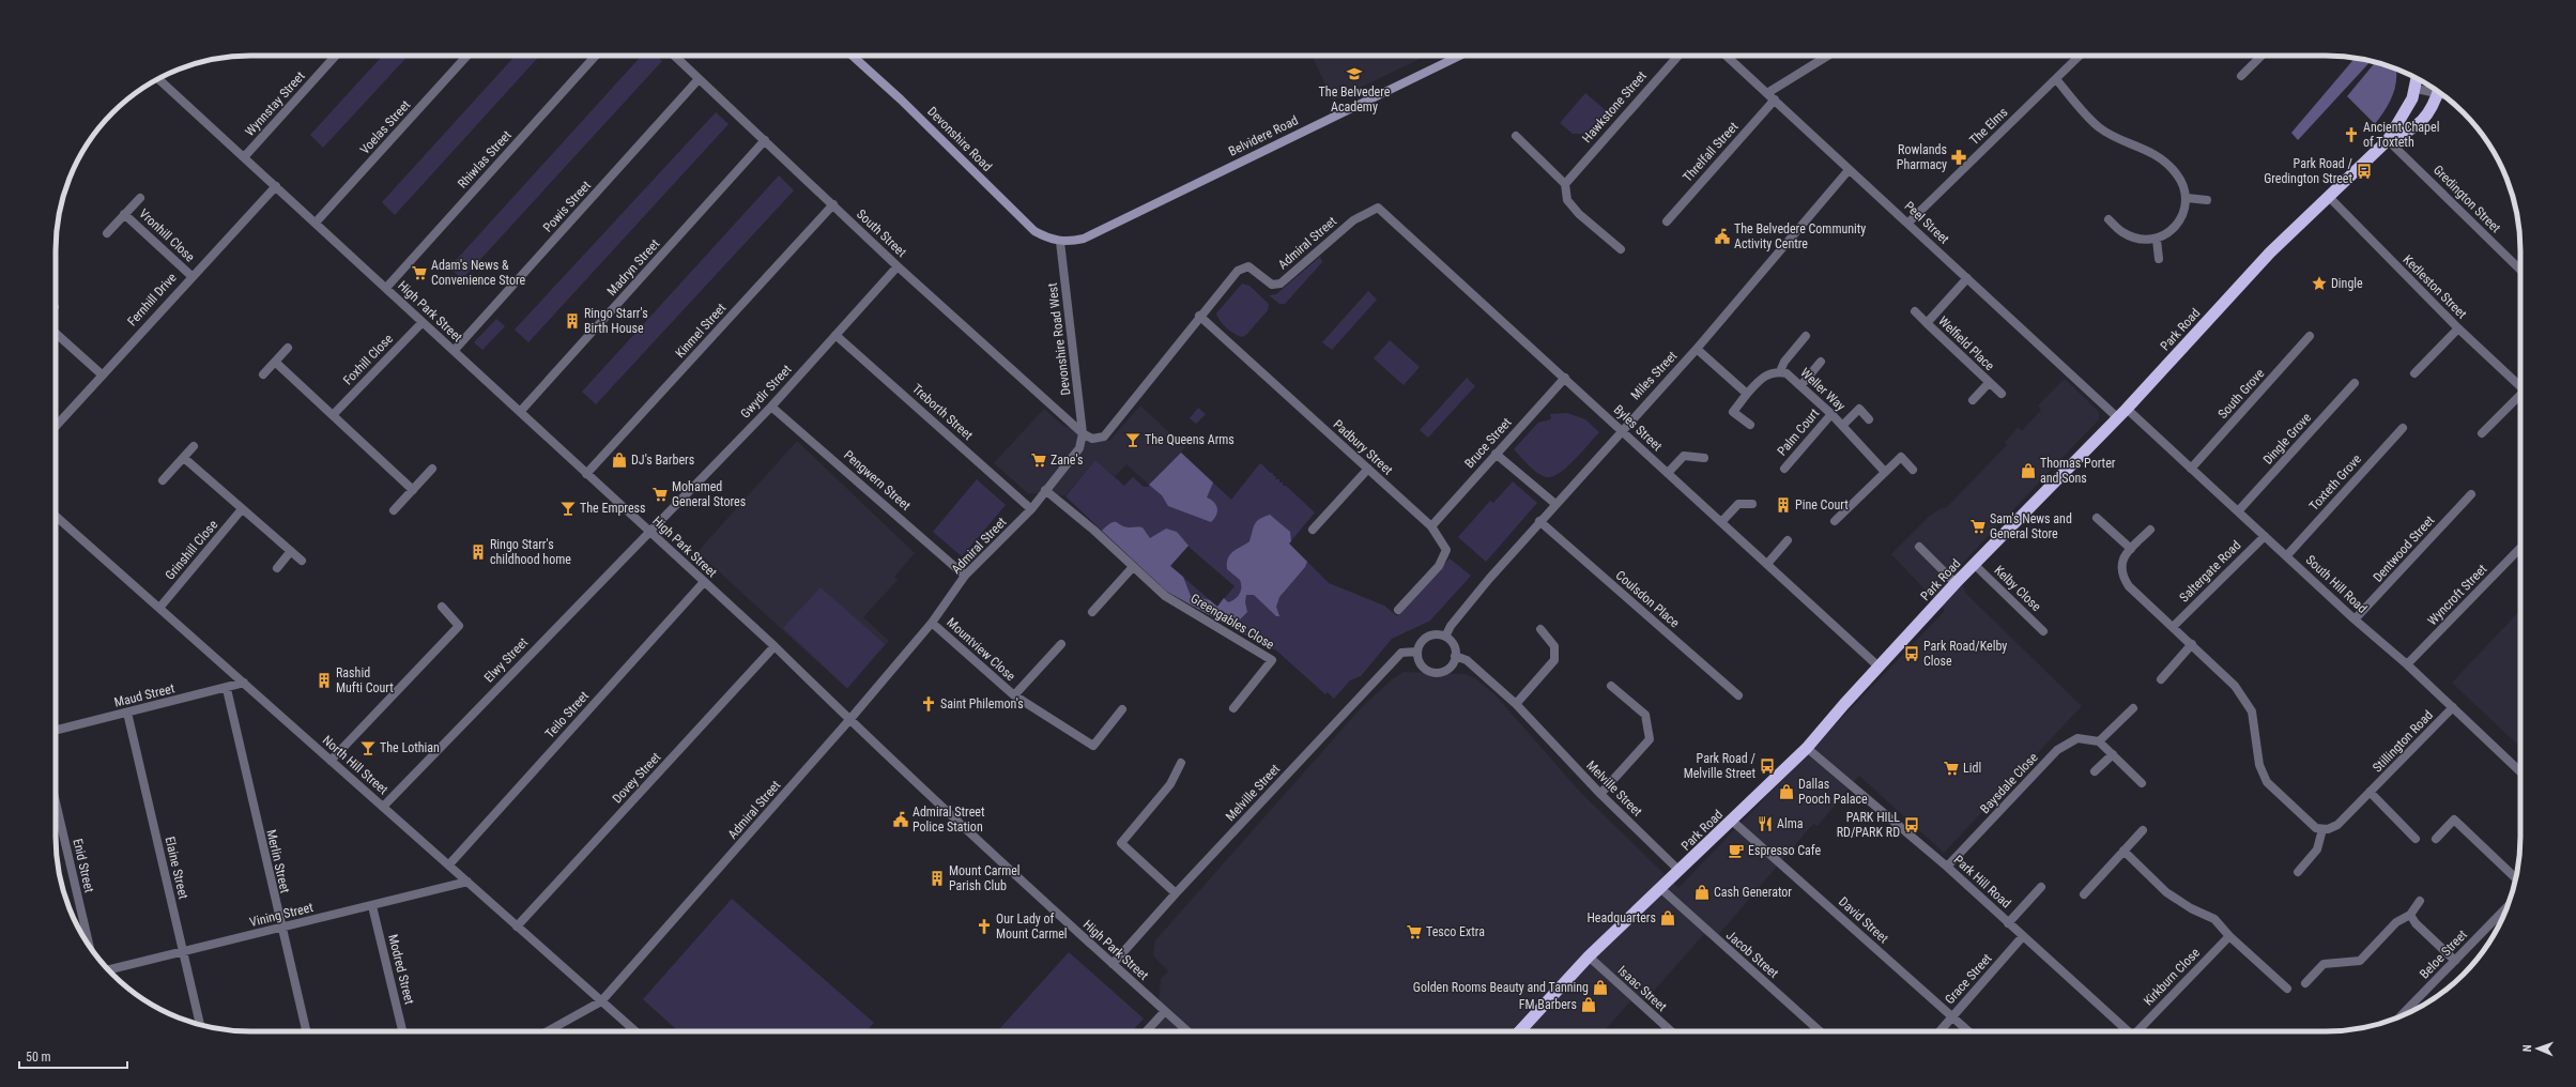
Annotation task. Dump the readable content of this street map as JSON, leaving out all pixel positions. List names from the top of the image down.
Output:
{
  "streets": {
    "highway": ["Park Road"],
    "main road": ["Belvidere Road", "Devonshire Road"],
    "street": [
      "Wynnstay Street",
      "Hawkstone Street",
      "The Elms",
      "Voelas Street",
      "Threlfall Street",
      "Rhiwlas Street",
      "Gredington Street",
      "Powis Street",
      "Peel Street",
      "South Street",
      "Vronhill Close",
      "Admiral Street",
      "Madryn Street",
      "Kedleston Street",
      "Fernhill Drive",
      "High Park Street",
      "Kinmel Street",
      "Devonshire Road West",
      "Welfield Place",
      "Foxhill Close",
      "Miles Street",
      "Weller Way",
      "Gwydir Street",
      "South Grove",
      "Treborth Street",
      "Byles Street",
      "Palm Court",
      "Dingle Grove",
      "Bruce Street",
      "Padbury Street",
      "Pengwern Street",
      "Toxteth Grove",
      "Dentwood Street",
      "Grinshill Close",
      "Saltergate Road",
      "South Hill Road",
      "Kelby Close",
      "Wyncroft Street",
      "Coulsdon Place",
      "Greengables Close",
      "Mountview Close",
      "Elwy Street",
      "Maud Street",
      "Teilo Street",
      "Stillington Road",
      "North Hill Street",
      "Dovey Street",
      "Baysdale Close",
      "Melville Street",
      "Merlin Street",
      "Enid Street",
      "Elaine Street",
      "Park Hill Road",
      "Vining Street",
      "David Street",
      "Jacob Street",
      "Beloe Street",
      "Modred Street",
      "Kirkburn Close",
      "Grace Street",
      "Isaac Street"
    ]
  },
  "crossings": [
    ["Wynnstay Street", "High Park Street"],
    ["The Elms", "Peel Street"],
    ["Voelas Street", "High Park Street"],
    ["Belvidere Road", "Devonshire Road"],
    ["Belvidere Road", "Devonshire Road West"],
    ["Devonshire Road", "Devonshire Road West"],
    ["Threlfall Street", "Peel Street"],
    ["Rhiwlas Street", "High Park Street"],
    ["Gredington Street", "Park Road"],
    ["Powis Street", "South Street"],
    ["Powis Street", "High Park Street"],
    ["Peel Street", "Park Road"],
    ["Peel Street", "Welfield Place"],
    ["Peel Street", "Miles Street"],
    ["South Street", "Admiral Street"],
    ["South Street", "Madryn Street"],
    ["South Street", "Kinmel Street"],
    ["South Street", "Devonshire Road West"],
    ["South Street", "Gwydir Street"],
    ["Vronhill Close", "Fernhill Drive"],
    ["Admiral Street", "High Park Street"],
    ["Admiral Street", "Devonshire Road West"],
    ["Admiral Street", "Treborth Street"],
    ["Admiral Street", "Byles Street"],
    ["Admiral Street", "Padbury Street"],
    ["Admiral Street", "Pengwern Street"],
    ["Admiral Street", "Greengables Close"],
    ["Admiral Street", "Mountview Close"],
    ["Admiral Street", "North Hill Street"],
    ["Madryn Street", "High Park Street"],
    ["Kedleston Street", "Park Road"],
    ["Fernhill Drive", "High Park Street"],
    ["High Park Street", "Kinmel Street"],
    ["High Park Street", "Foxhill Close"],
    ["High Park Street", "Gwydir Street"],
    ["High Park Street", "Elwy Street"],
    ["High Park Street", "Teilo Street"],
    ["High Park Street", "Dovey Street"],
    ["High Park Street", "Melville Street"],
    ["Park Road", "Byles Street"],
    ["Park Road", "South Hill Road"],
    ["Park Road", "Kelby Close"],
    ["Park Road", "Melville Street"],
    ["Park Road", "Park Hill Road"],
    ["Park Road", "David Street"],
    ["Park Road", "Jacob Street"],
    ["Park Road", "Isaac Street"],
    ["Miles Street", "Byles Street"],
    ["Miles Street", "Coulsdon Place"],
    ["Miles Street", "Melville Street"],
    ["Weller Way", "Palm Court"],
    ["Gwydir Street", "Treborth Street"],
    ["Gwydir Street", "Pengwern Street"],
    ["Gwydir Street", "Elwy Street"],
    ["South Grove", "South Hill Road"],
    ["Byles Street", "Bruce Street"],
    ["Dingle Grove", "South Hill Road"],
    ["Bruce Street", "Padbury Street"],
    ["Toxteth Grove", "South Hill Road"],
    ["Dentwood Street", "South Hill Road"],
    ["Grinshill Close", "North Hill Street"],
    ["Saltergate Road", "South Hill Road"],
    ["South Hill Road", "Wyncroft Street"],
    ["South Hill Road", "Stillington Road"],
    ["Elwy Street", "North Hill Street"],
    ["Maud Street", "North Hill Street"],
    ["Maud Street", "Merlin Street"],
    ["Maud Street", "Elaine Street"],
    ["Teilo Street", "North Hill Street"],
    ["North Hill Street", "Dovey Street"],
    ["North Hill Street", "Vining Street"],
    ["Baysdale Close", "Park Hill Road"],
    ["Merlin Street", "Vining Street"],
    ["Elaine Street", "Vining Street"],
    ["Park Hill Road", "Grace Street"],
    ["Vining Street", "Modred Street"],
    ["David Street", "Grace Street"]
  ],
  "places": {
    "school or university": ["The Belvedere Academy"],
    "church": ["Ancient Chapel of Toxteth", "Saint Philemon's", "Our Lady of Mount Carmel"],
    "pharmacy": ["Rowlands Pharmacy"],
    "bus stop": [
      "Park Road / Gredington Street",
      "Park Road/Kelby Close",
      "Park Road / Melville Street",
      "PARK HILL RD/PARK RD"
    ],
    "public building": ["The Belvedere Community Activity Centre", "Admiral Street Police Station"],
    "supermarket": [
      "Adam's News & Convenience Store",
      "Zane's",
      "Mohamed General Stores",
      "Sam's News and General Store",
      "Lidl",
      "Tesco Extra"
    ],
    "place": ["Dingle"],
    "building": [
      "Ringo Starr's Birth House",
      "Pine Court",
      "Ringo Starr's childhood home",
      "Rashid Mufti Court",
      "Mount Carmel Parish Club"
    ],
    "bar": ["The Queens Arms", "The Empress", "The Lothian"],
    "shop": [
      "DJ's Barbers",
      "Thomas Porter and Sons",
      "Dallas Pooch Palace",
      "Cash Generator",
      "Headquarters",
      "Golden Rooms Beauty and Tanning",
      "FM Barbers"
    ],
    "restaurant": ["Alma"],
    "cafe": ["Espresso Cafe"]
  },
  "scale_bar": "50 m",
  "north": "left"
}
